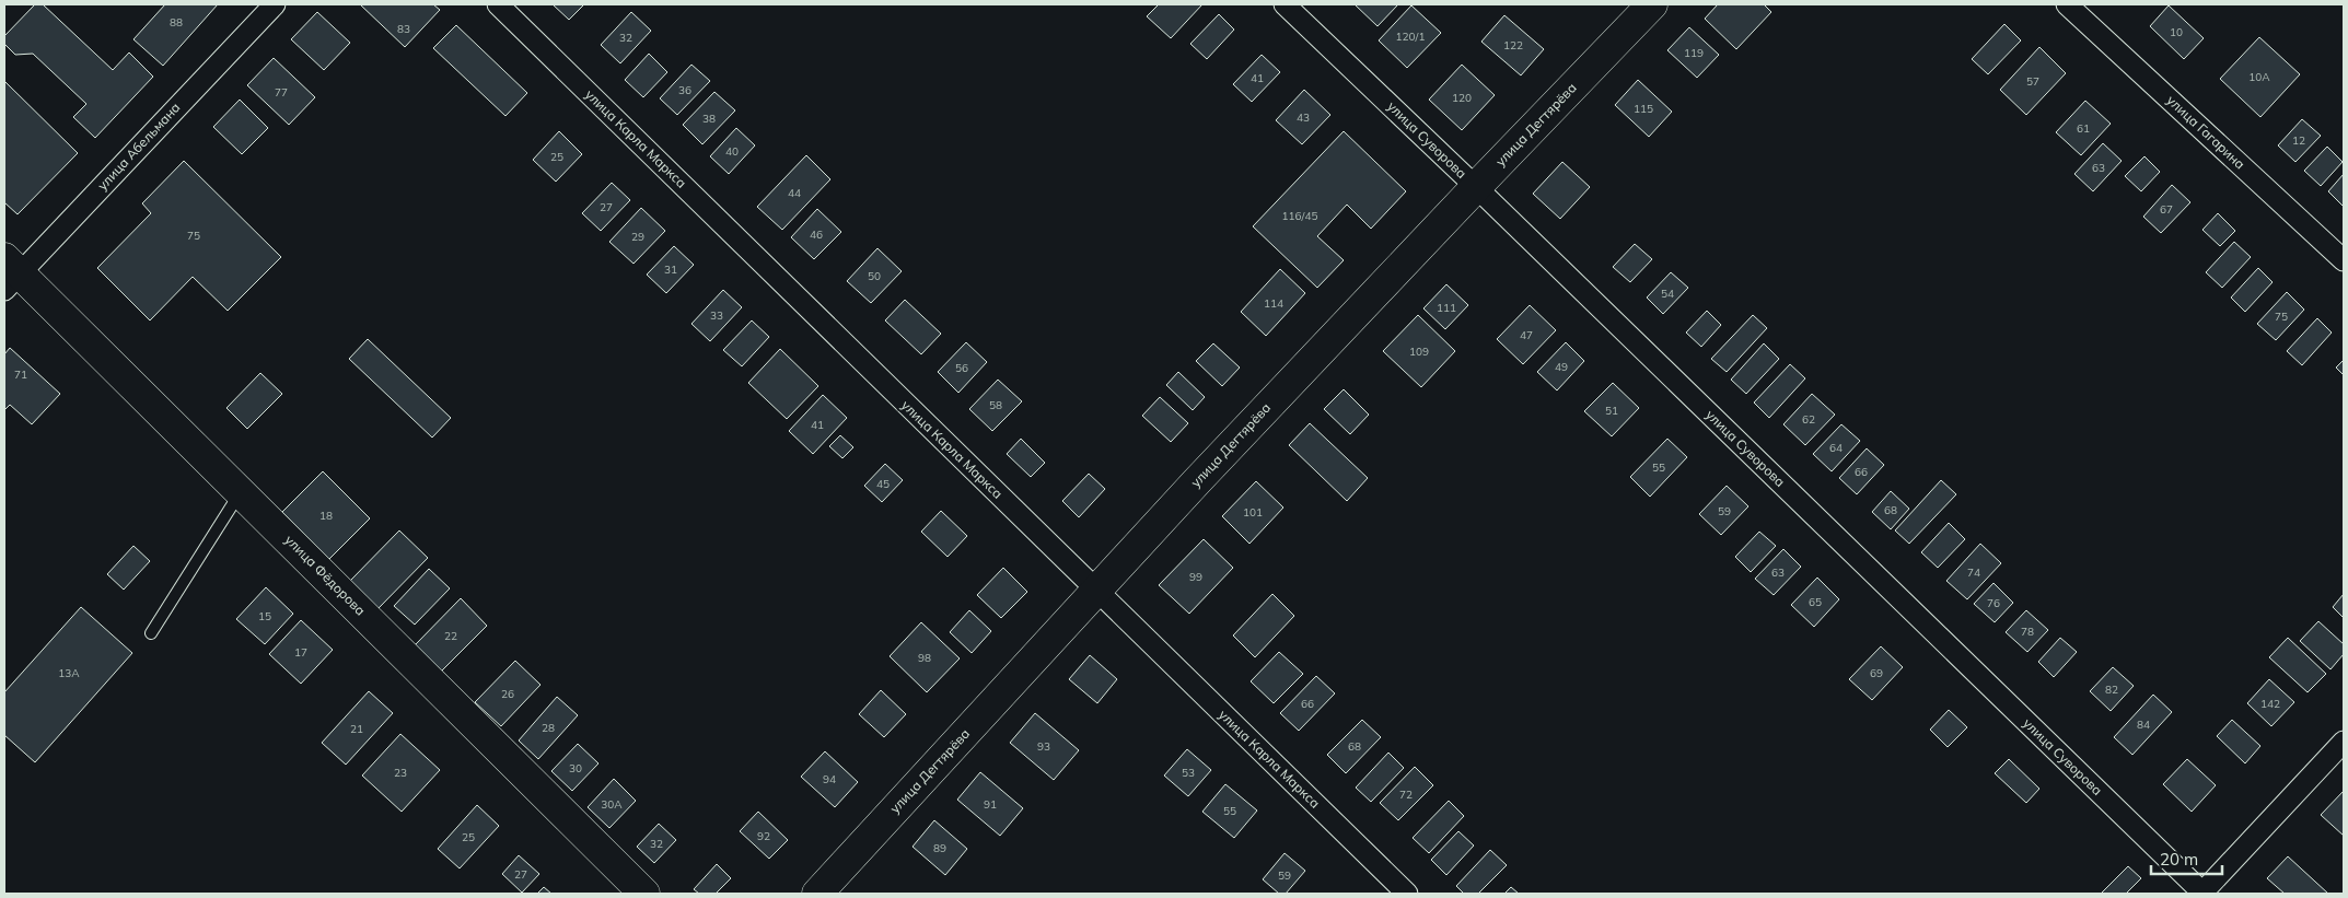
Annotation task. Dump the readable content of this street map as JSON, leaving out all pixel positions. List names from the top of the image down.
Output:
{
  "streets": {
    "main road": ["улица Дегтярёва", "улица Фёдорова"],
    "street": [
      "улица Гагарина",
      "улица Карла Маркса",
      "улица Суворова",
      "улица Абельмана"
    ]
  },
  "crossings": [
    ["улица Дегтярёва", "улица Карла Маркса"],
    ["улица Дегтярёва", "улица Суворова"],
    ["улица Абельмана", "улица Фёдорова"]
  ],
  "house_numbers": [
    "88",
    "83",
    "10",
    "120/1",
    "32",
    "122",
    "119",
    "10А",
    "41",
    "57",
    "36",
    "77",
    "120",
    "115",
    "43",
    "38",
    "61",
    "12",
    "40",
    "25",
    "63",
    "44",
    "27",
    "67",
    "116/45",
    "46",
    "75",
    "29",
    "31",
    "50",
    "54",
    "114",
    "111",
    "33",
    "75",
    "47",
    "109",
    "49",
    "56",
    "71",
    "58",
    "51",
    "62",
    "41",
    "64",
    "55",
    "66",
    "45",
    "68",
    "59",
    "101",
    "18",
    "63",
    "74",
    "99",
    "65",
    "76",
    "15",
    "78",
    "22",
    "17",
    "98",
    "13А",
    "69",
    "82",
    "26",
    "66",
    "142",
    "84",
    "28",
    "21",
    "93",
    "68",
    "30",
    "23",
    "53",
    "94",
    "72",
    "30А",
    "91",
    "55",
    "92",
    "25",
    "32",
    "89",
    "27",
    "59"
  ],
  "scale_bar": "20 m"
}
